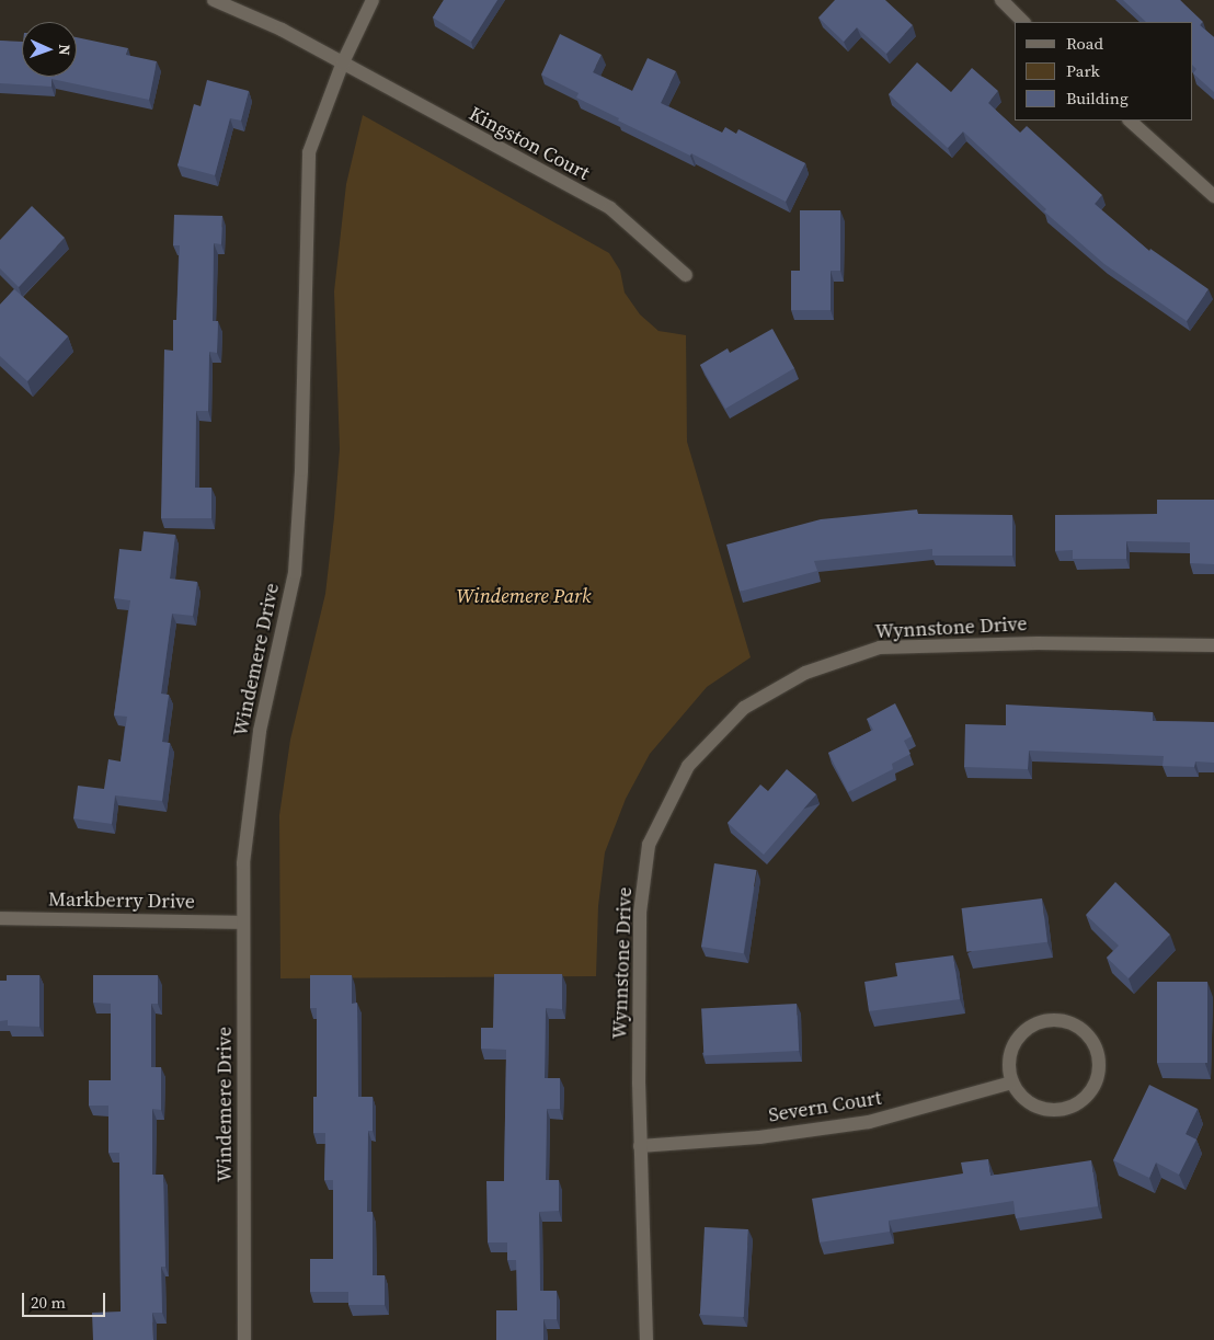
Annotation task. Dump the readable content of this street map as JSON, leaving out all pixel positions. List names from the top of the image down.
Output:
{
  "streets": {
    "street": [
      "Kingston Court",
      "Wynnstone Drive",
      "Windemere Drive",
      "Markberry Drive",
      "Severn Court"
    ]
  },
  "crossings": [
    ["Kingston Court", "Windemere Drive"],
    ["Wynnstone Drive", "Severn Court"],
    ["Windemere Drive", "Markberry Drive"]
  ],
  "parks": ["Windemere Park"],
  "legend": ["Road", "Park", "Building"],
  "scale_bar": "20 m",
  "north": "right"
}
